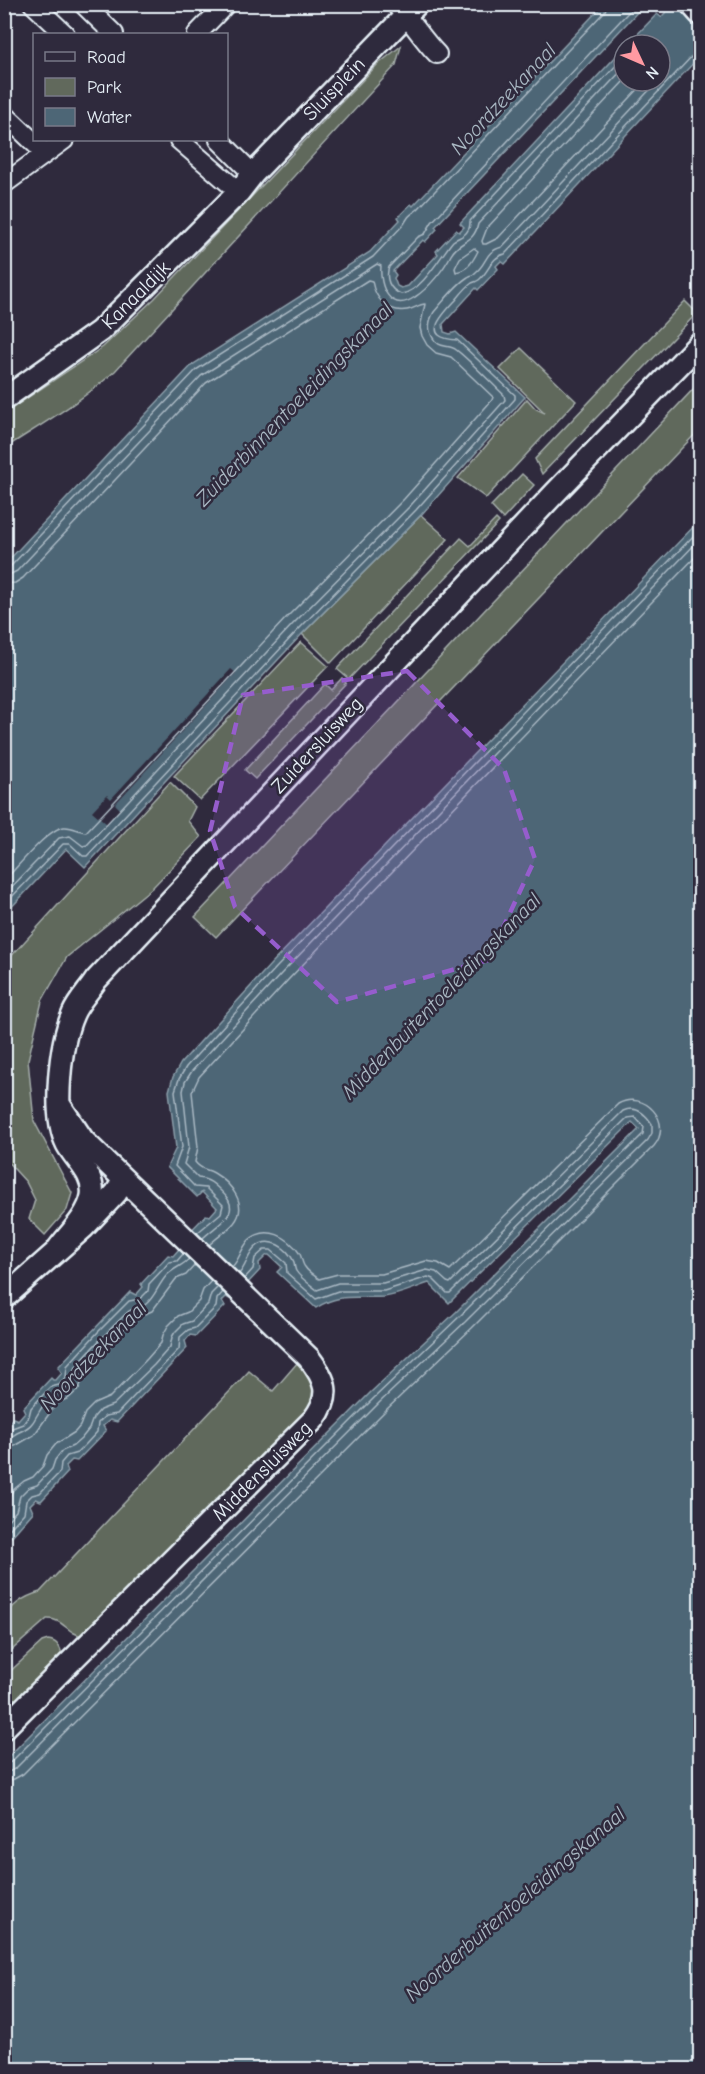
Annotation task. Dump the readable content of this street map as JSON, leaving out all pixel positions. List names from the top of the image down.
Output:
{
  "streets": {
    "street": [
      "Sluisplein",
      "Kanaaldijk",
      "Zuidersluisweg",
      "Middensluisweg"
    ]
  },
  "crossings": [
    ["Sluisplein", "Kanaaldijk"]
  ],
  "water": [
    "Noordzeekanaal",
    "Zuiderbinnentoeleidingskanaal",
    "Middenbuitentoeleidingskanaal",
    "Noorderbuitentoeleidingskanaal"
  ],
  "legend": ["Road", "Park", "Water"],
  "north": "bottom right"
}
